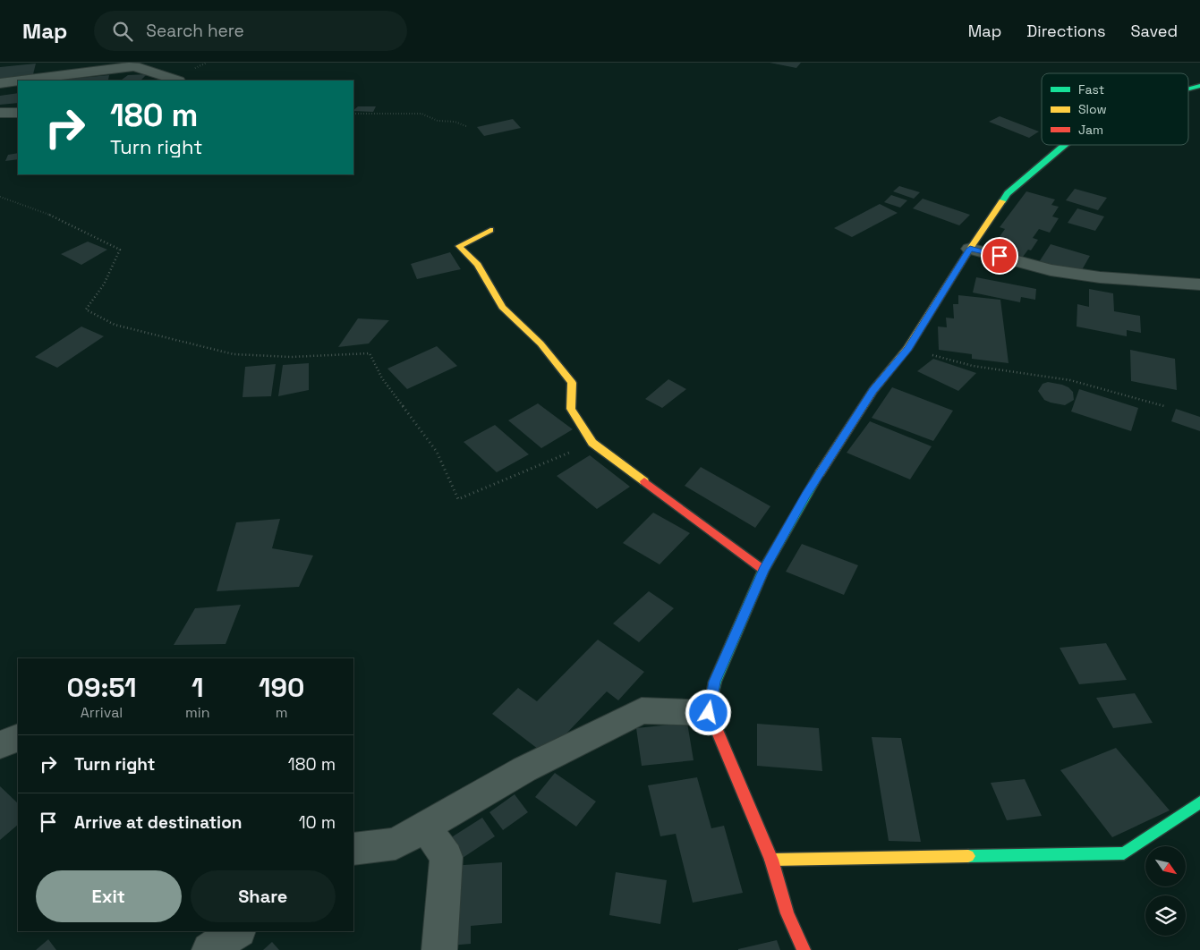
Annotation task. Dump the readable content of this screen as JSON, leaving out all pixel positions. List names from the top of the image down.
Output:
{
  "legend": ["Fast", "Slow", "Jam"],
  "north": "bottom right",
  "page": {
    "header": "Map",
    "search": "Search here",
    "nav": ["Map", "Directions", "Saved"],
    "turn": ["180 m", "Turn right"],
    "eta": [
      "09:51",
      "Arrival",
      "1",
      "min",
      "190",
      "m"
    ],
    "list": [
      {
        "name": "Turn right",
        "value": "180 m"
      },
      {
        "name": "Arrive at destination",
        "value": "10 m"
      }
    ],
    "buttons": ["Exit", "Share"]
  }
}
